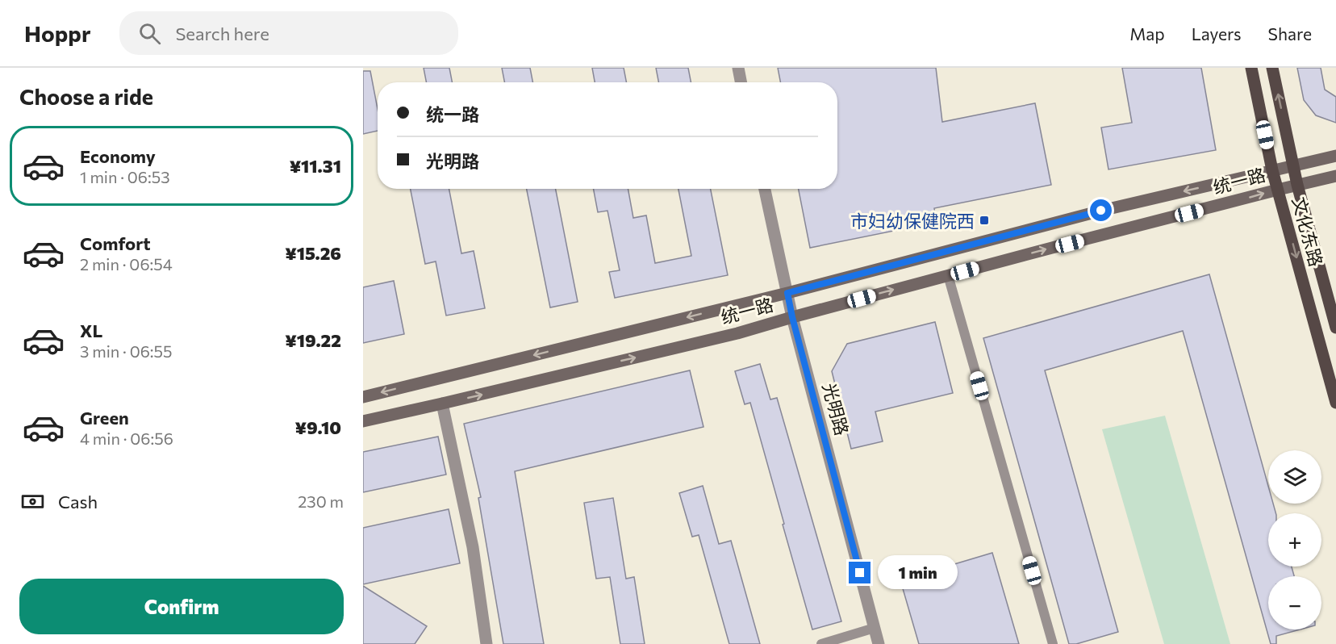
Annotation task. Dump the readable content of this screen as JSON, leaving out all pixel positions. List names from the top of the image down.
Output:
{
  "streets": {
    "main road": ["统一路", "文化东路"],
    "street": ["光明路"]
  },
  "crossings": [
    ["统一路", "文化东路"],
    ["统一路", "光明路"]
  ],
  "places": {
    "transit": ["市妇幼保健院西"]
  },
  "page": {
    "header": "Hoppr",
    "search": "Search here",
    "nav": ["Map", "Layers", "Share"],
    "heading": "Choose a ride",
    "banner": ["统一路", "光明路"],
    "list": [
      {
        "name": "Economy",
        "note": "1 min · 06:53",
        "value": "¥11.31"
      },
      {
        "name": "Comfort",
        "note": "2 min · 06:54",
        "value": "¥15.26"
      },
      {
        "name": "XL",
        "note": "3 min · 06:55",
        "value": "¥19.22"
      },
      {
        "name": "Green",
        "note": "4 min · 06:56",
        "value": "¥9.10"
      }
    ],
    "map_buttons": ["+", "−"],
    "pay": ["Cash", "230 m"],
    "bubble": "1 min",
    "buttons": "Confirm"
  }
}
